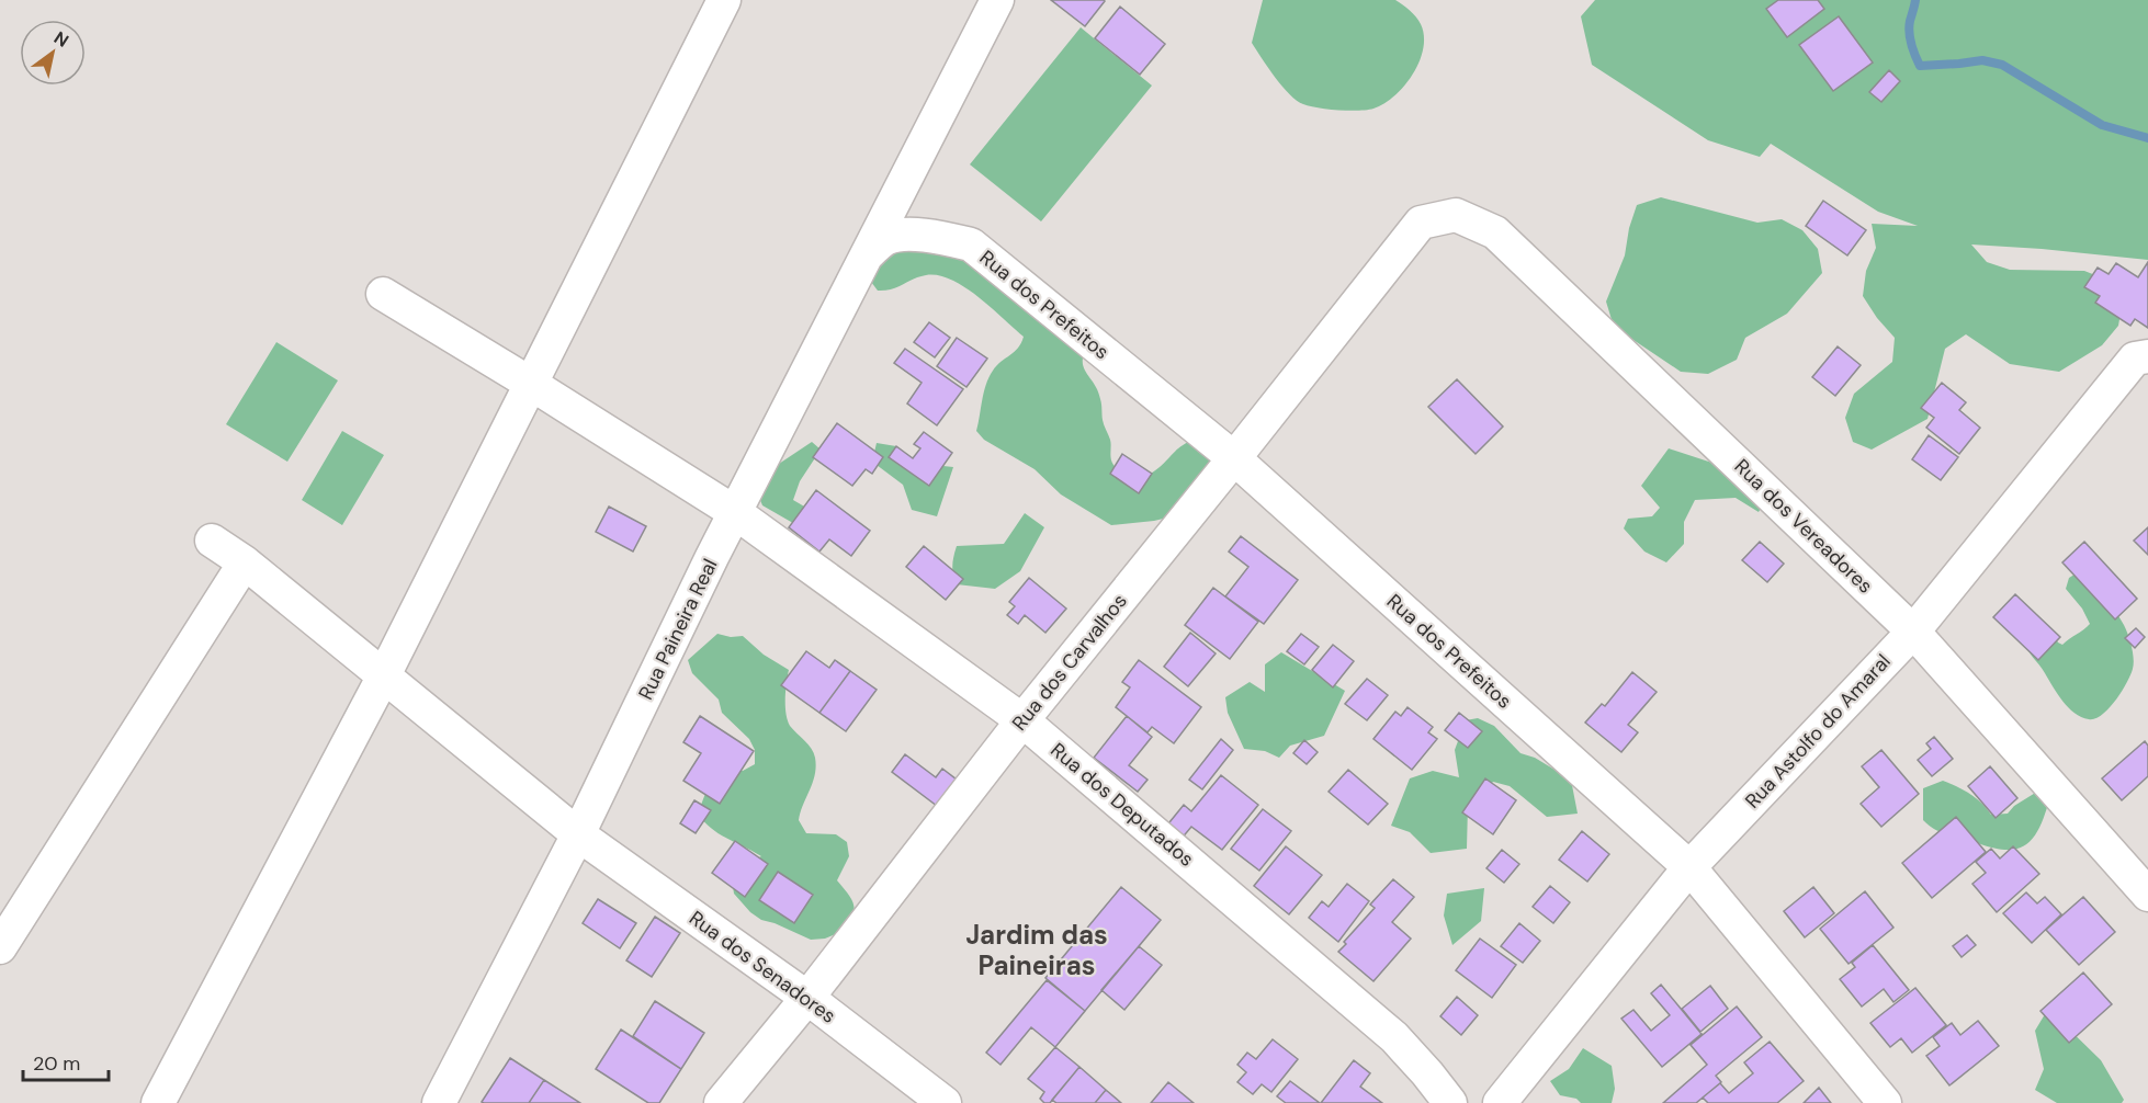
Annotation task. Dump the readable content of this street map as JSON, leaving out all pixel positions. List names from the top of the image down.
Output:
{
  "streets": {
    "street": [
      "Rua dos Prefeitos",
      "Rua dos Vereadores",
      "Rua Paineira Real",
      "Rua dos Carvalhos",
      "Rua Astolfo do Amaral",
      "Rua dos Deputados",
      "Rua dos Senadores"
    ]
  },
  "crossings": [
    ["Rua dos Prefeitos", "Rua Paineira Real"],
    ["Rua dos Prefeitos", "Rua dos Carvalhos"],
    ["Rua dos Prefeitos", "Rua Astolfo do Amaral"],
    ["Rua dos Vereadores", "Rua dos Carvalhos"],
    ["Rua dos Vereadores", "Rua Astolfo do Amaral"],
    ["Rua Paineira Real", "Rua dos Deputados"],
    ["Rua Paineira Real", "Rua dos Senadores"],
    ["Rua dos Carvalhos", "Rua dos Deputados"],
    ["Rua dos Carvalhos", "Rua dos Senadores"]
  ],
  "districts": ["Jardim das Paineiras"],
  "scale_bar": "20 m",
  "north": "top right"
}
